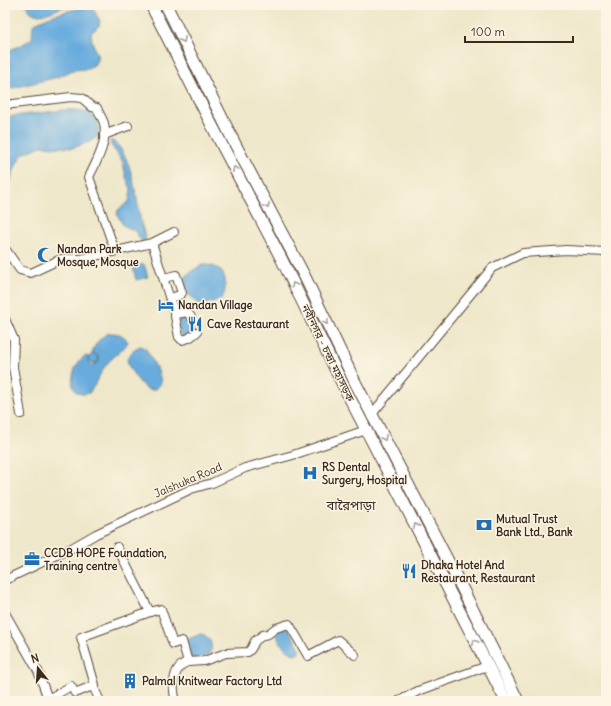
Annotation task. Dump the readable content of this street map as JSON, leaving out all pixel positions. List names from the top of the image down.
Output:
{
  "streets": {
    "highway": ["নবীনগর - চন্দ্রা মহাসড়ক"],
    "street": ["Jalshuka Road"]
  },
  "crossings": [
    ["নবীনগর - চন্দ্রা মহাসড়ক", "Jalshuka Road"]
  ],
  "districts": ["বারৈপাড়া"],
  "places": {
    "mosque": ["Nandan Park Mosque, Mosque"],
    "hotel": ["Nandan Village"],
    "restaurant": ["Cave Restaurant", "Dhaka Hotel And Restaurant, Restaurant"],
    "hospital": ["RS Dental Surgery, Hospital"],
    "bank": ["Mutual Trust Bank Ltd., Bank"],
    "office": ["CCDB HOPE Foundation, Training centre"],
    "building": ["Palmal Knitwear Factory Ltd"]
  },
  "scale_bar": "100 m",
  "north": "top"
}
